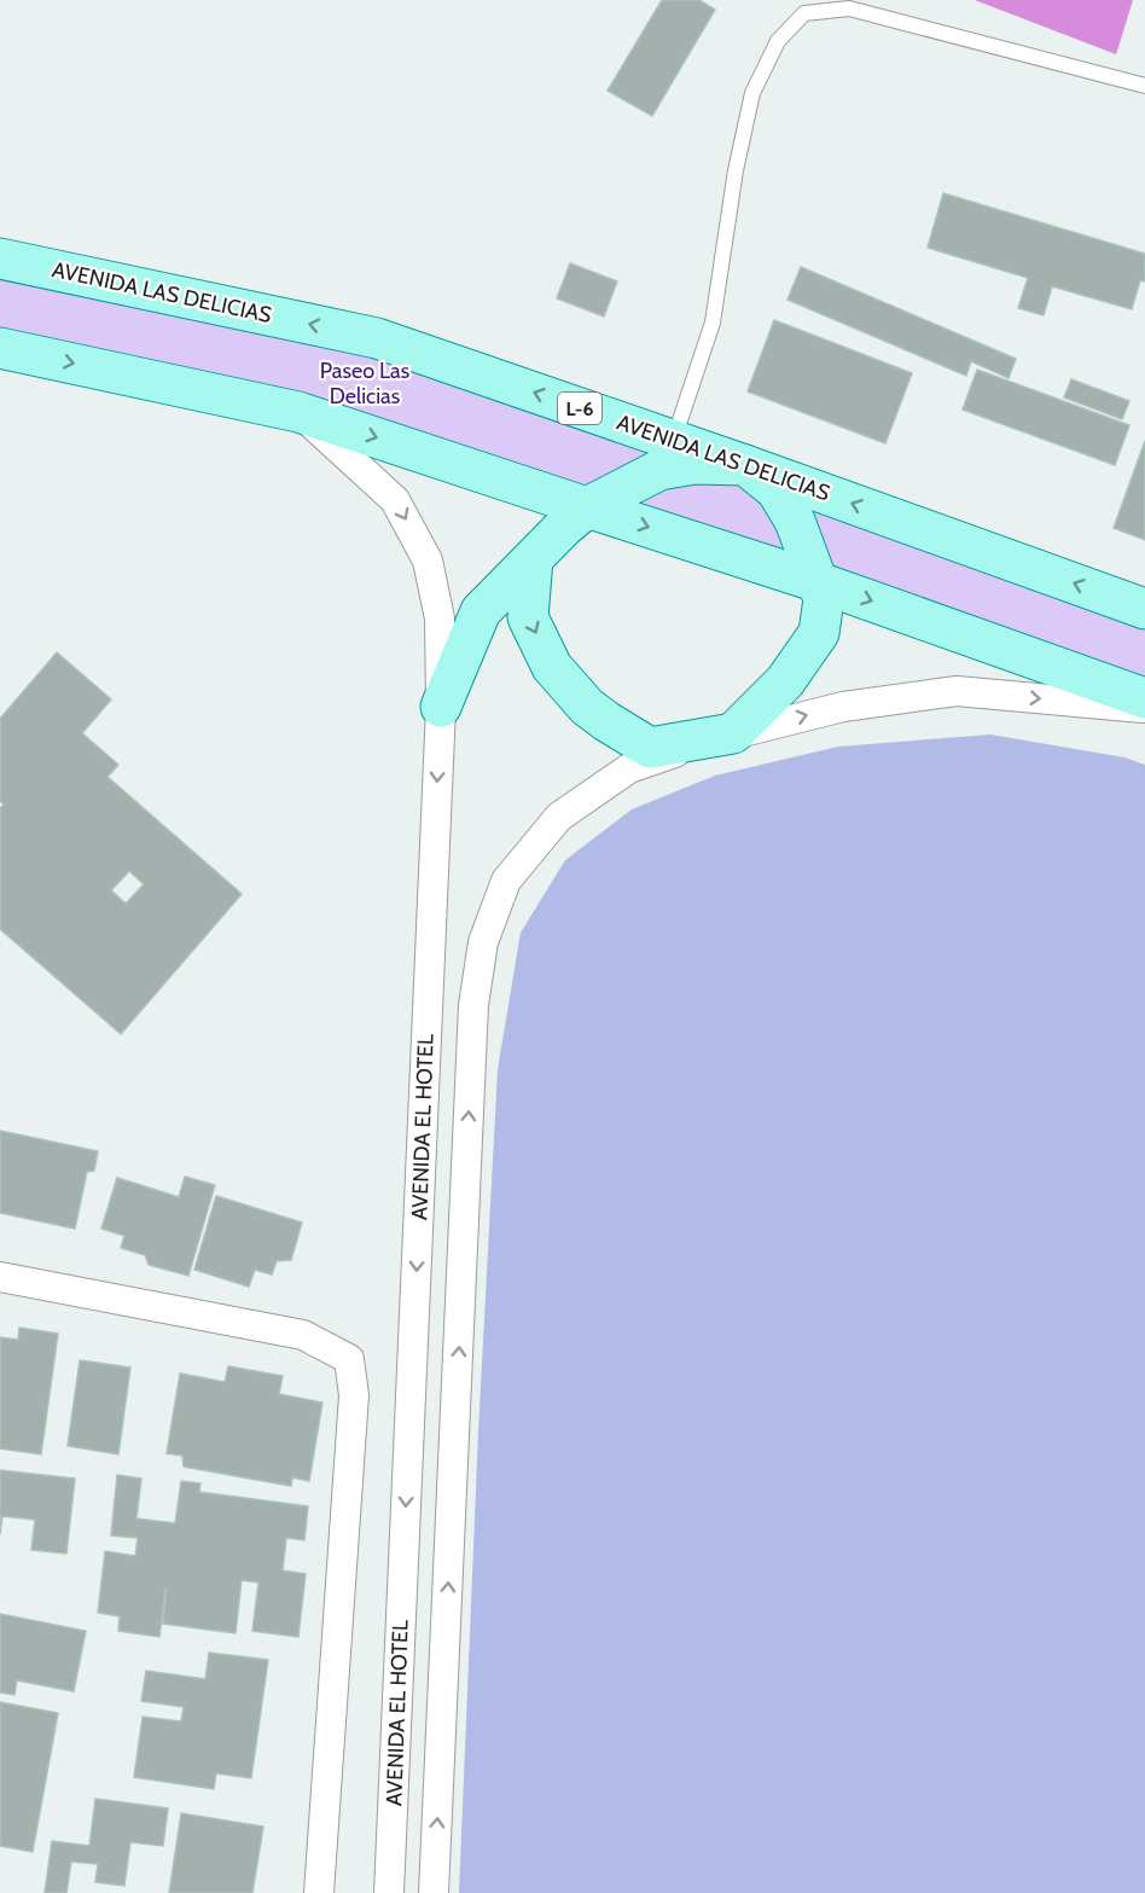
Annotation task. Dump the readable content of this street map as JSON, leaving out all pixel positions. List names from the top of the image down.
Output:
{
  "streets": {
    "main road": ["AVENIDA LAS DELICIAS", "L-6"],
    "street": ["AVENIDA EL HOTEL"]
  },
  "crossings": [
    ["AVENIDA LAS DELICIAS", "L-6"],
    ["L-6", "AVENIDA EL HOTEL"]
  ],
  "parks": ["Paseo Las Delicias"]
}
